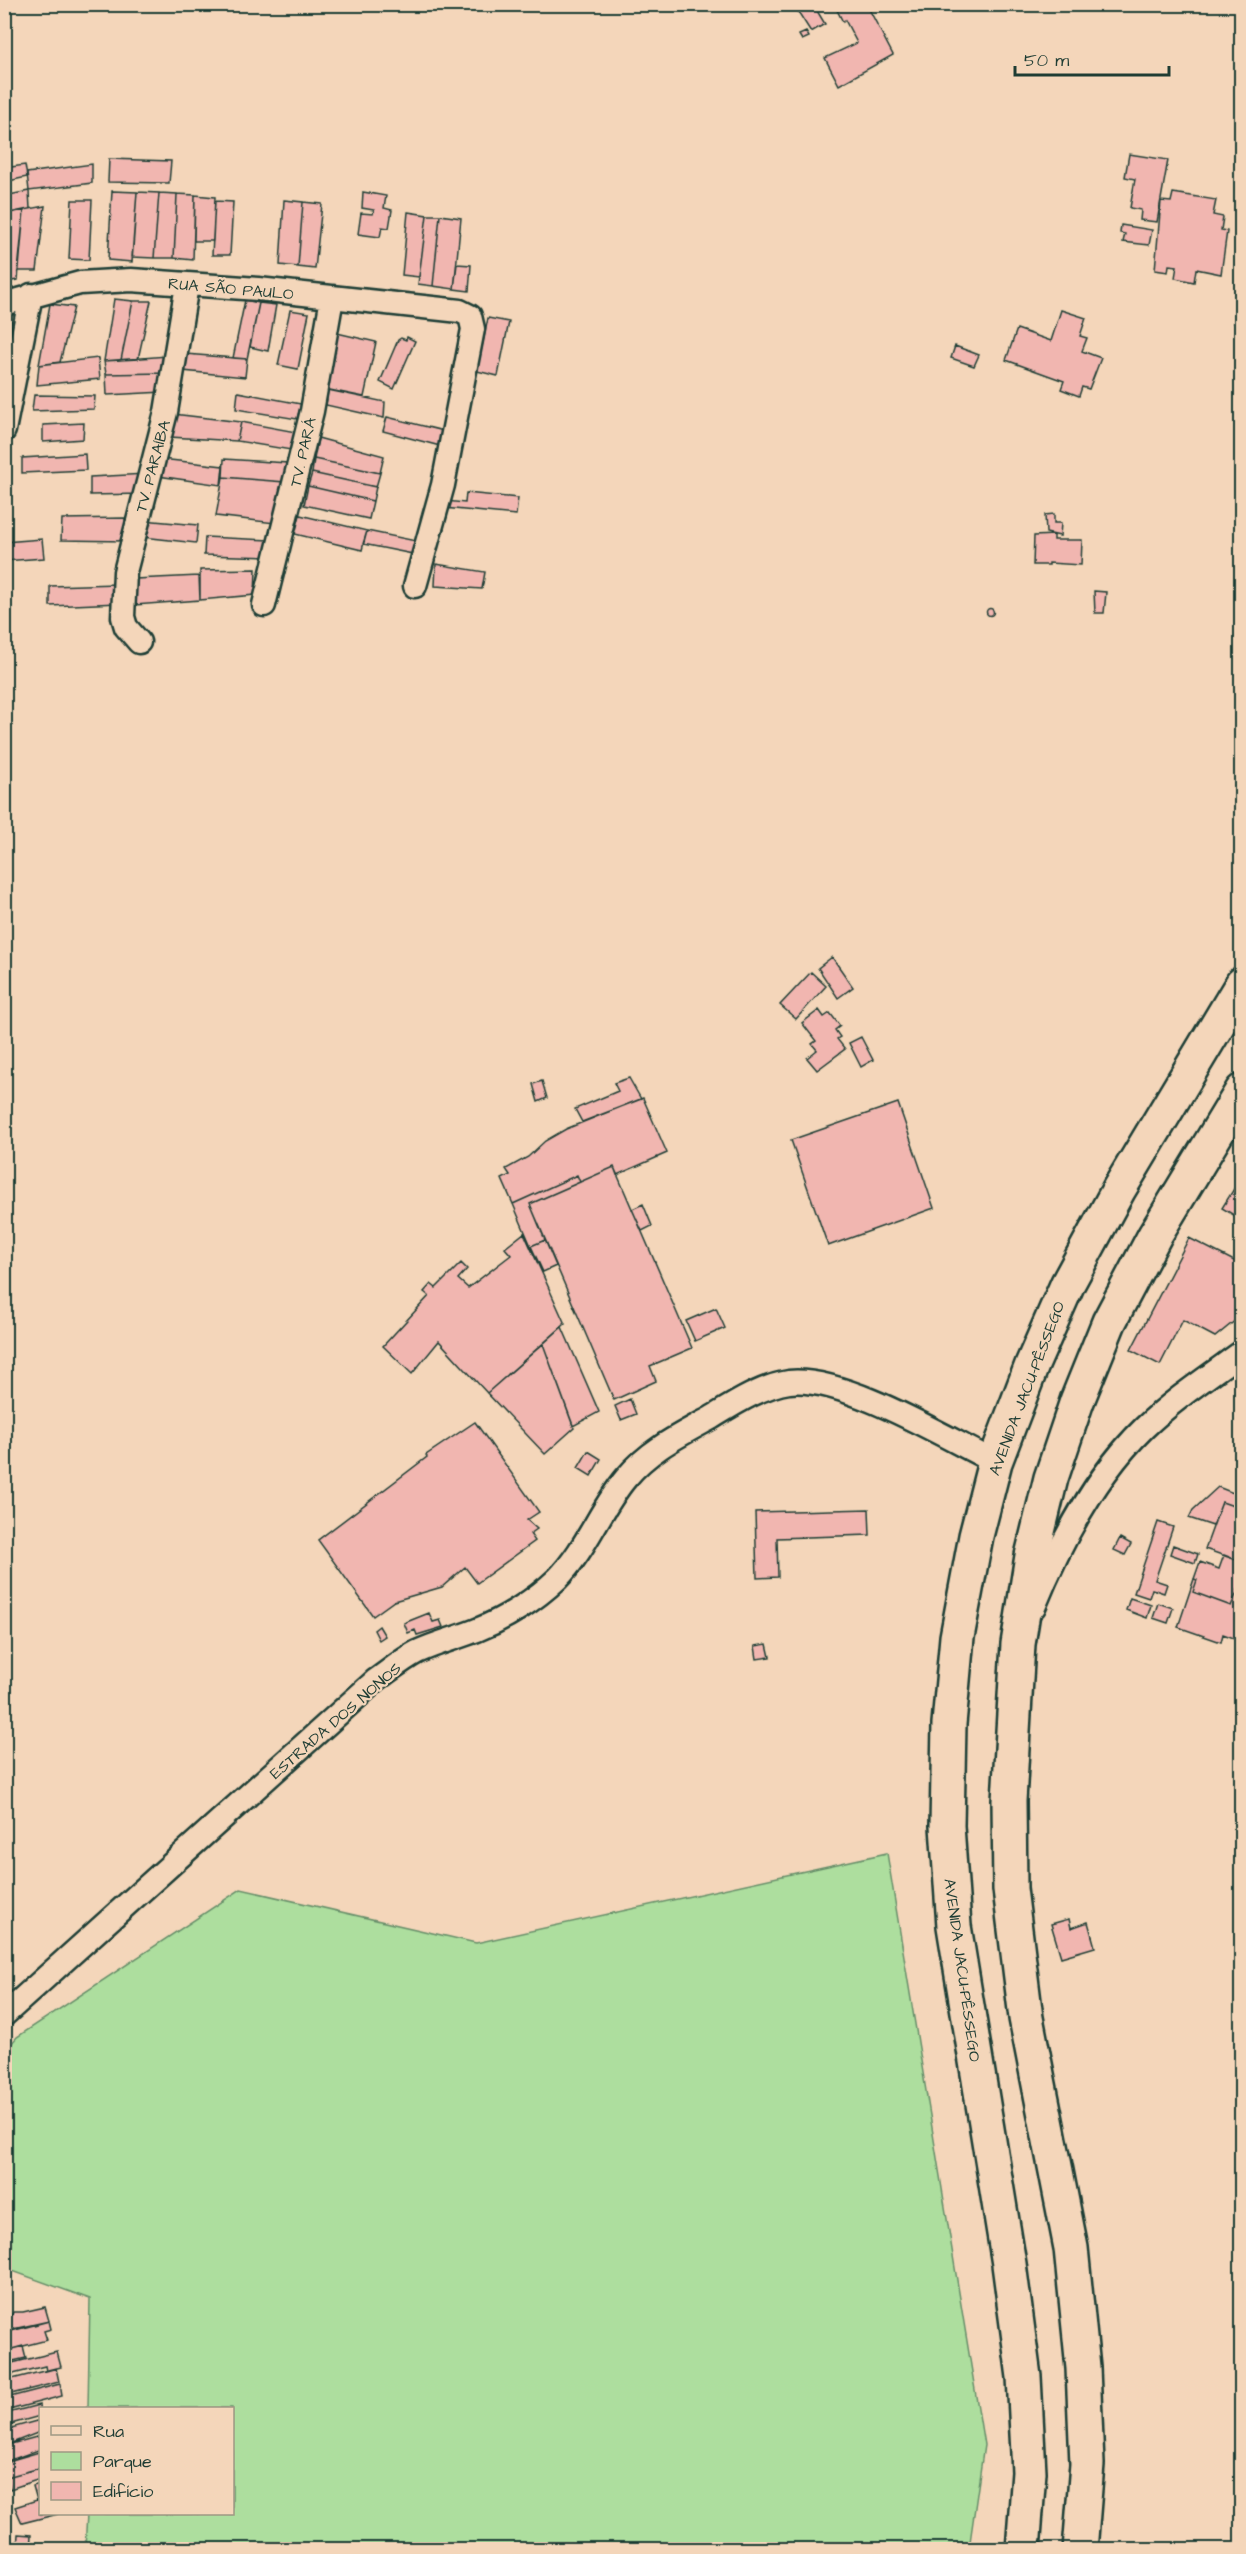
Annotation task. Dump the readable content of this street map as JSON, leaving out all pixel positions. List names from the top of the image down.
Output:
{
  "streets": {
    "highway": ["AVENIDA JACU-PÊSSEGO"],
    "street": [
      "RUA SÃO PAULO",
      "TV. PARÁ",
      "TV. PARAÍBA",
      "ESTRADA DOS NONOS"
    ]
  },
  "crossings": [
    ["RUA SÃO PAULO", "TV. PARÁ"],
    ["RUA SÃO PAULO", "TV. PARAÍBA"],
    ["AVENIDA JACU-PÊSSEGO", "ESTRADA DOS NONOS"]
  ],
  "legend": ["Rua", "Parque", "Edifício"],
  "scale_bar": "50 m"
}
